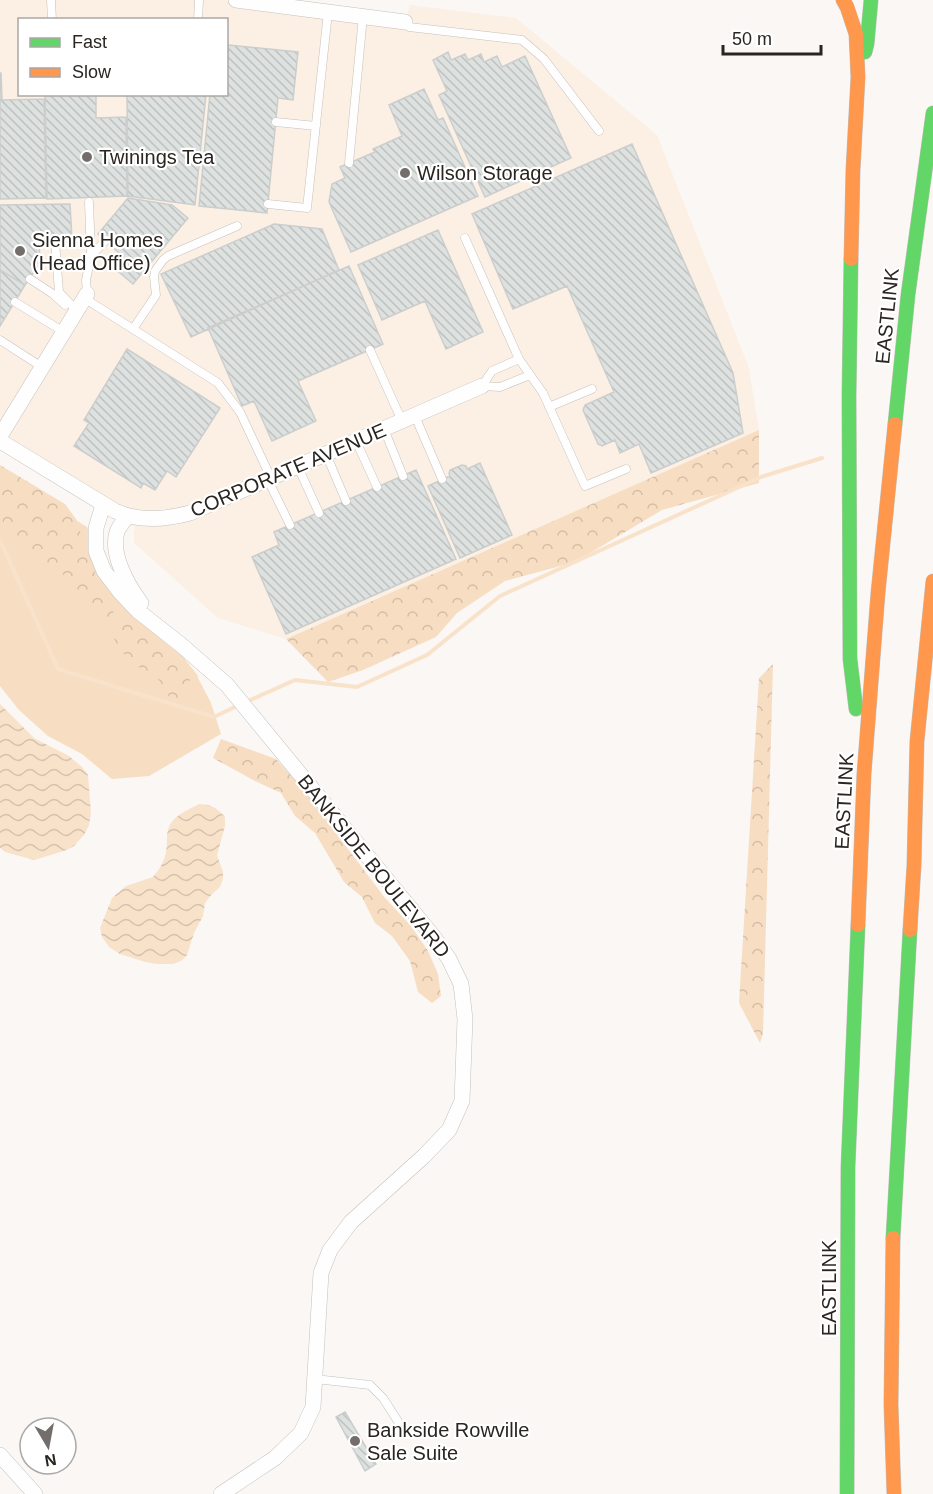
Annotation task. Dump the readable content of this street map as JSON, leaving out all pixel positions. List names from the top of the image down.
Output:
{
  "streets": {
    "highway": ["EASTLINK"],
    "street": ["CORPORATE AVENUE", "BANKSIDE BOULEVARD"]
  },
  "crossings": [
    ["CORPORATE AVENUE", "BANKSIDE BOULEVARD"]
  ],
  "places": [
    "Twinings Tea",
    "Wilson Storage",
    "Sienna Homes (Head Office)",
    "Bankside Rowville Sale Suite"
  ],
  "legend": ["Fast", "Slow"],
  "scale_bar": "50 m",
  "north": "bottom"
}
